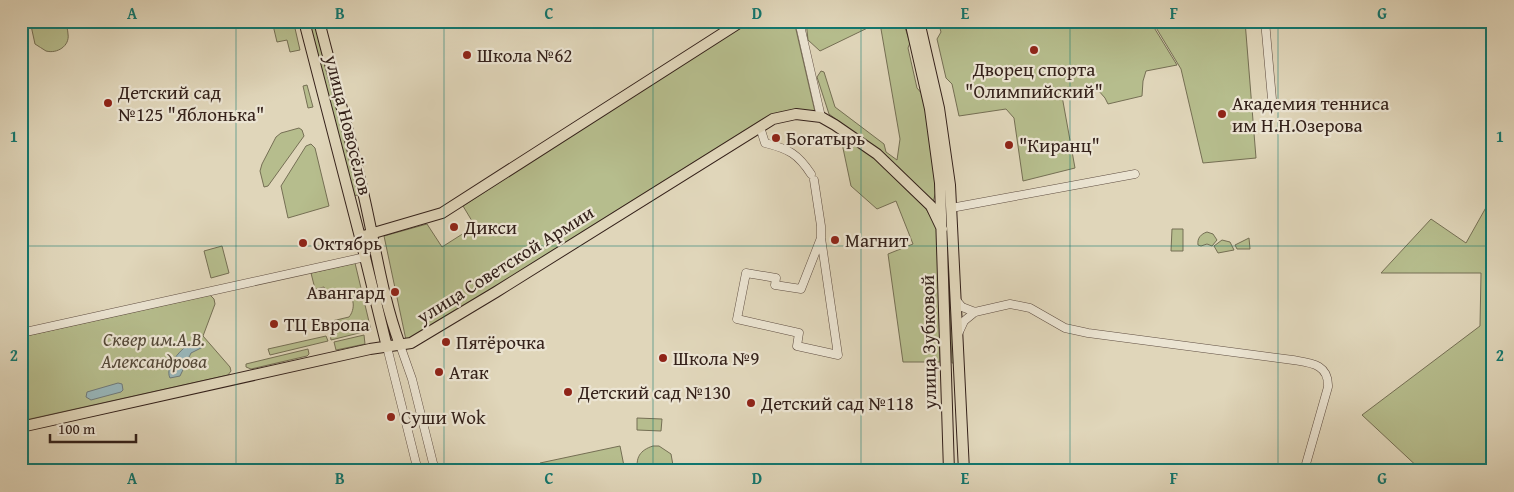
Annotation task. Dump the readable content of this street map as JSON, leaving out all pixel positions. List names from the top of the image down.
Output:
{
  "streets": {
    "main road": ["улица Новосёлов", "улица Советской Армии", "улица Зубковой"]
  },
  "crossings": [
    ["улица Новосёлов", "улица Советской Армии"],
    ["улица Советской Армии", "улица Зубковой"]
  ],
  "parks": ["Сквер им.А.В. Александрова"],
  "places": [
    "Дворец спорта \"Олимпийский\"",
    "Школа №62",
    "Детский сад №125 \"Яблонька\"",
    "Академия тенниса им Н.Н.Озерова",
    "Богатырь",
    "\"Киранц\"",
    "Дикси",
    "Магнит",
    "Октябрь",
    "Авангард",
    "ТЦ Европа",
    "Пятёрочка",
    "Школа №9",
    "Атак",
    "Детский сад №130",
    "Детский сад №118",
    "Суши Wok"
  ],
  "scale_bar": "100 m",
  "grid": {
    "columns": [
      "A",
      "B",
      "C",
      "D",
      "E",
      "F",
      "G"
    ],
    "rows": ["1", "2"]
  }
}
